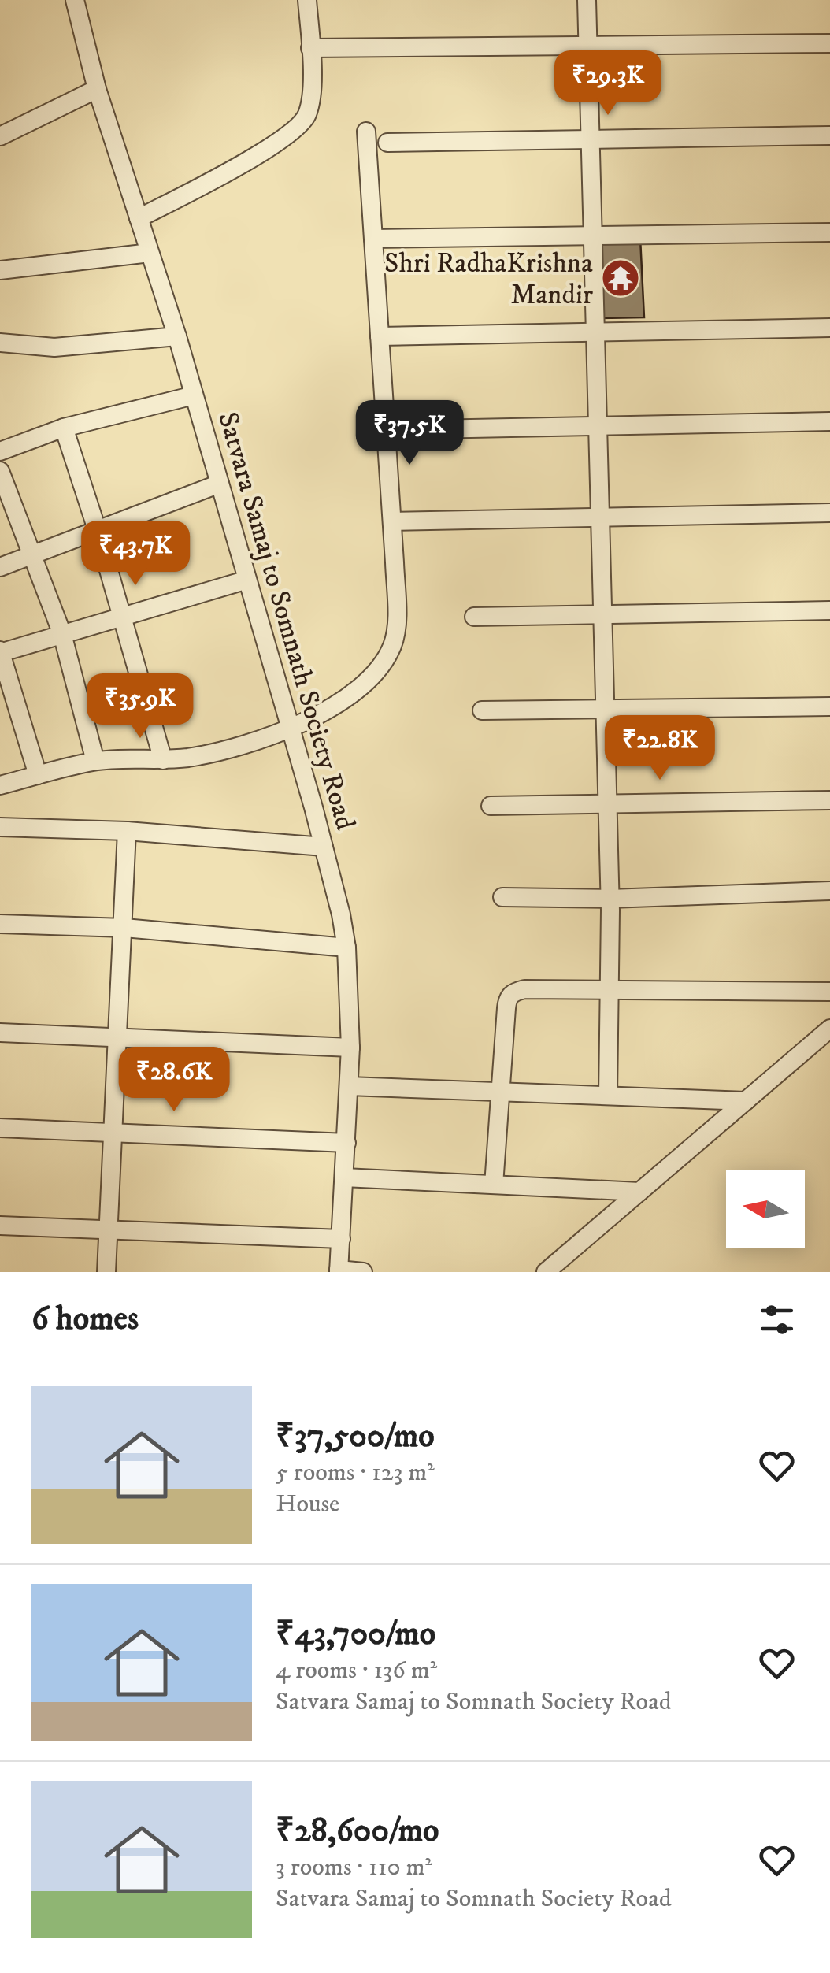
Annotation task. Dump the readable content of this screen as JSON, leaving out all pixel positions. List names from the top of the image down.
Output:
{
  "streets": {
    "street": ["Satvara Samaj to Somnath Society Road"]
  },
  "places": {
    "temple": ["Shri RadhaKrishna Mandir"]
  },
  "north": "left",
  "page": {
    "price": [
      "₹29.3K",
      "₹37.5K",
      "₹43.7K",
      "₹35.9K",
      "₹22.8K",
      "₹28.6K"
    ],
    "heading": "6 homes",
    "list": [
      {
        "name": "₹37,500/mo",
        "note": "5 rooms · 123 m² · House"
      },
      {
        "name": "₹43,700/mo",
        "note": "4 rooms · 136 m² · Satvara Samaj to Somnath Society Road"
      },
      {
        "name": "₹28,600/mo",
        "note": "3 rooms · 110 m² · Satvara Samaj to Somnath Society Road"
      }
    ]
  }
}
